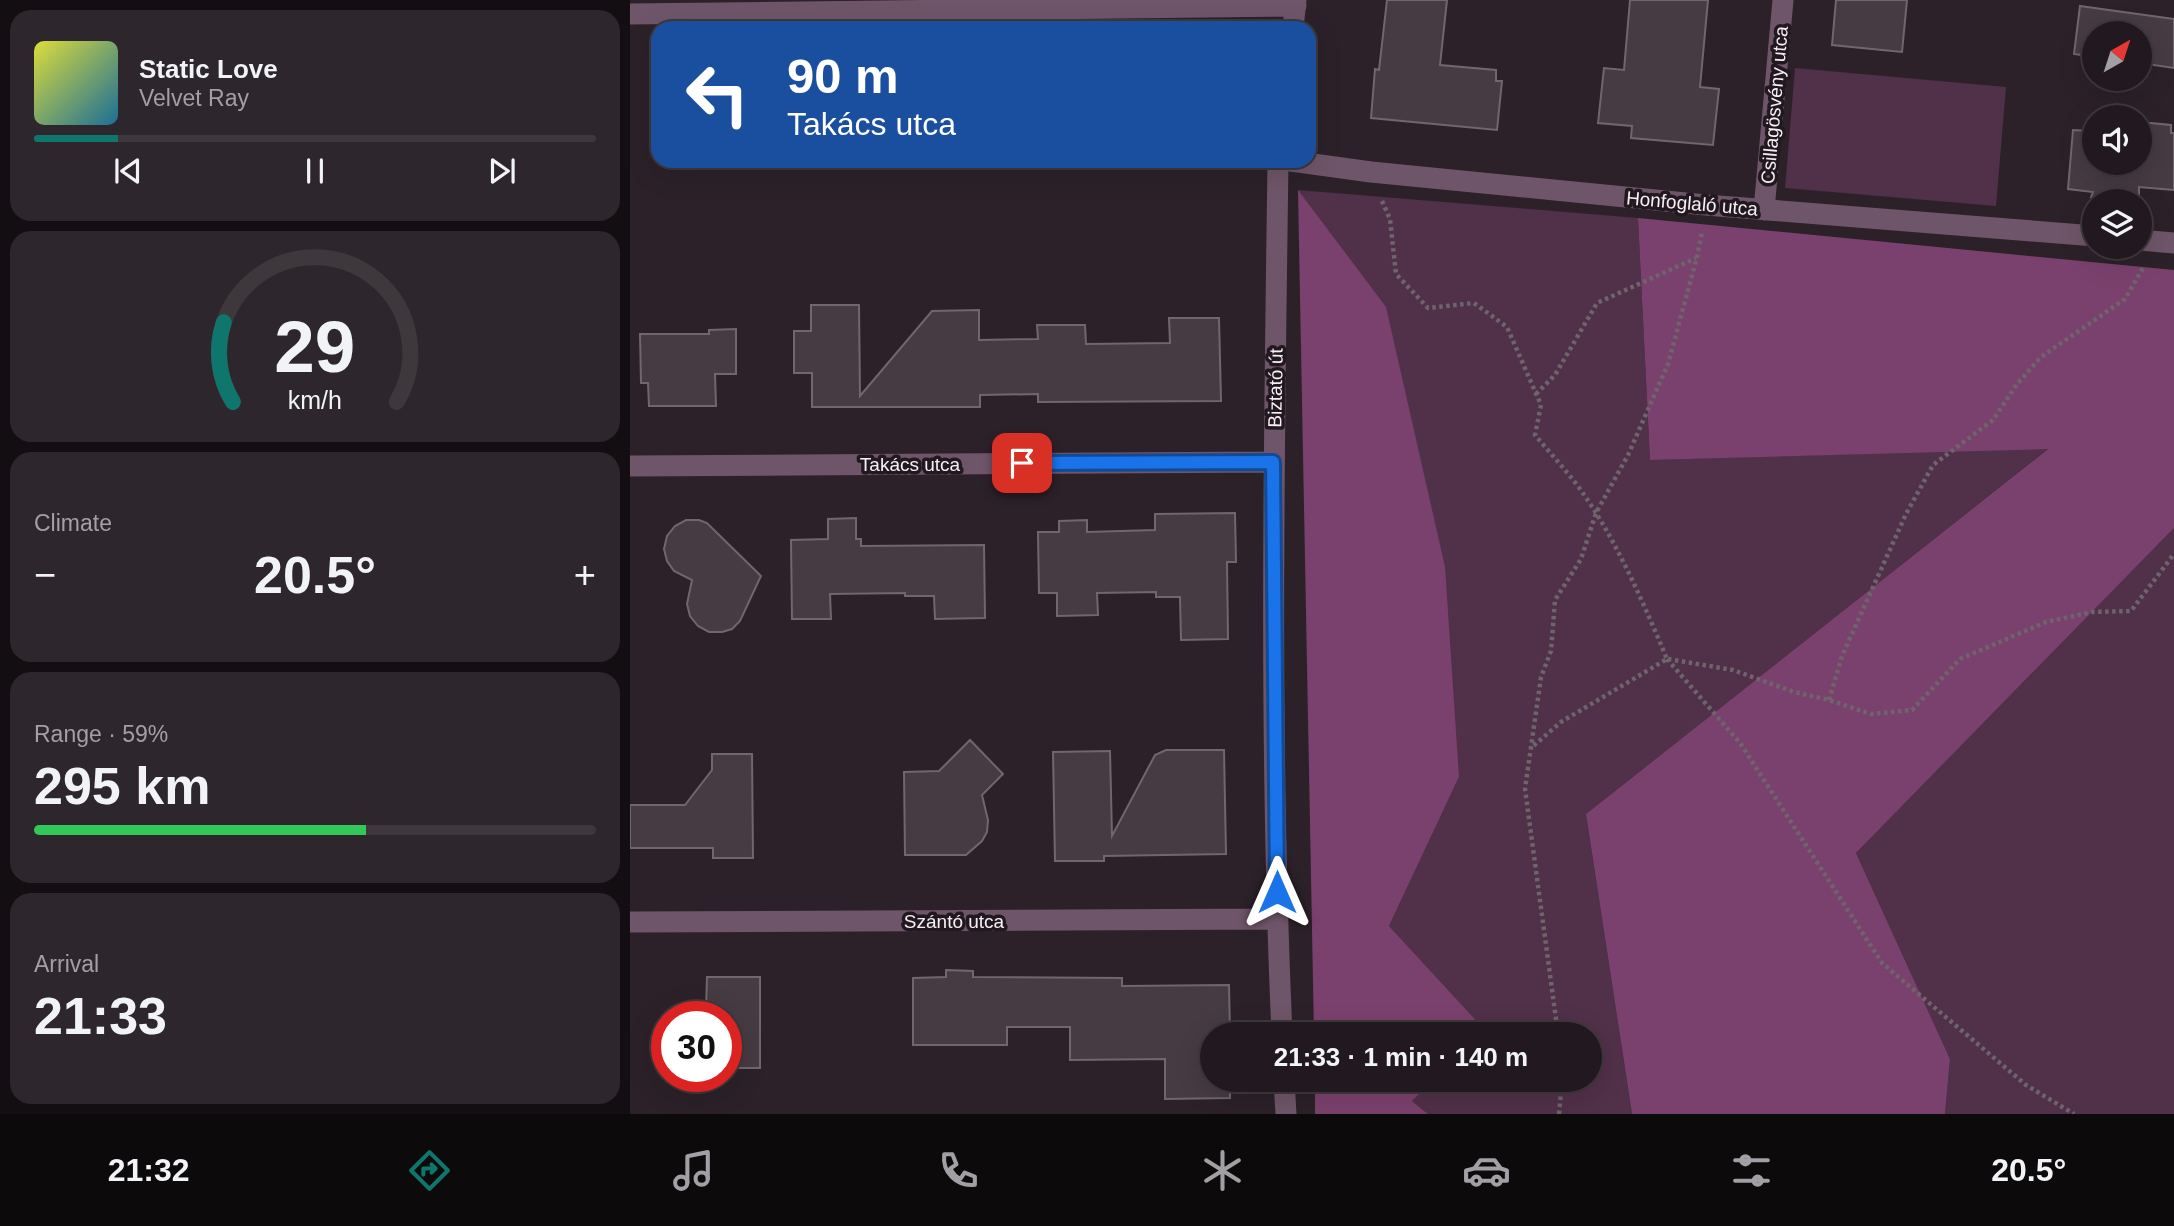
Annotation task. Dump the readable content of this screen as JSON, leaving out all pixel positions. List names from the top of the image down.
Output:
{
  "streets": {
    "street": [
      "Csillagösvény utca",
      "Honfoglaló utca",
      "Biztató út",
      "Takács utca",
      "Szántó utca"
    ]
  },
  "crossings": [
    ["Csillagösvény utca", "Honfoglaló utca"],
    ["Biztató út", "Takács utca"],
    ["Biztató út", "Szántó utca"]
  ],
  "north": "top right",
  "page": {
    "turn": ["90 m", "Takács utca"],
    "song": ["Static Love", "Velvet Ray"],
    "tile": [
      "Climate",
      ["Range · 59%", "295 km"],
      ["Arrival", "21:33"]
    ],
    "heat": ["−", "20.5°", "+"],
    "limit": "30",
    "trip": "21:33 · 1 min · 140 m",
    "tabs": ["21:32", "20.5°"],
    "gauge": ["29", "km/h"]
  }
}
